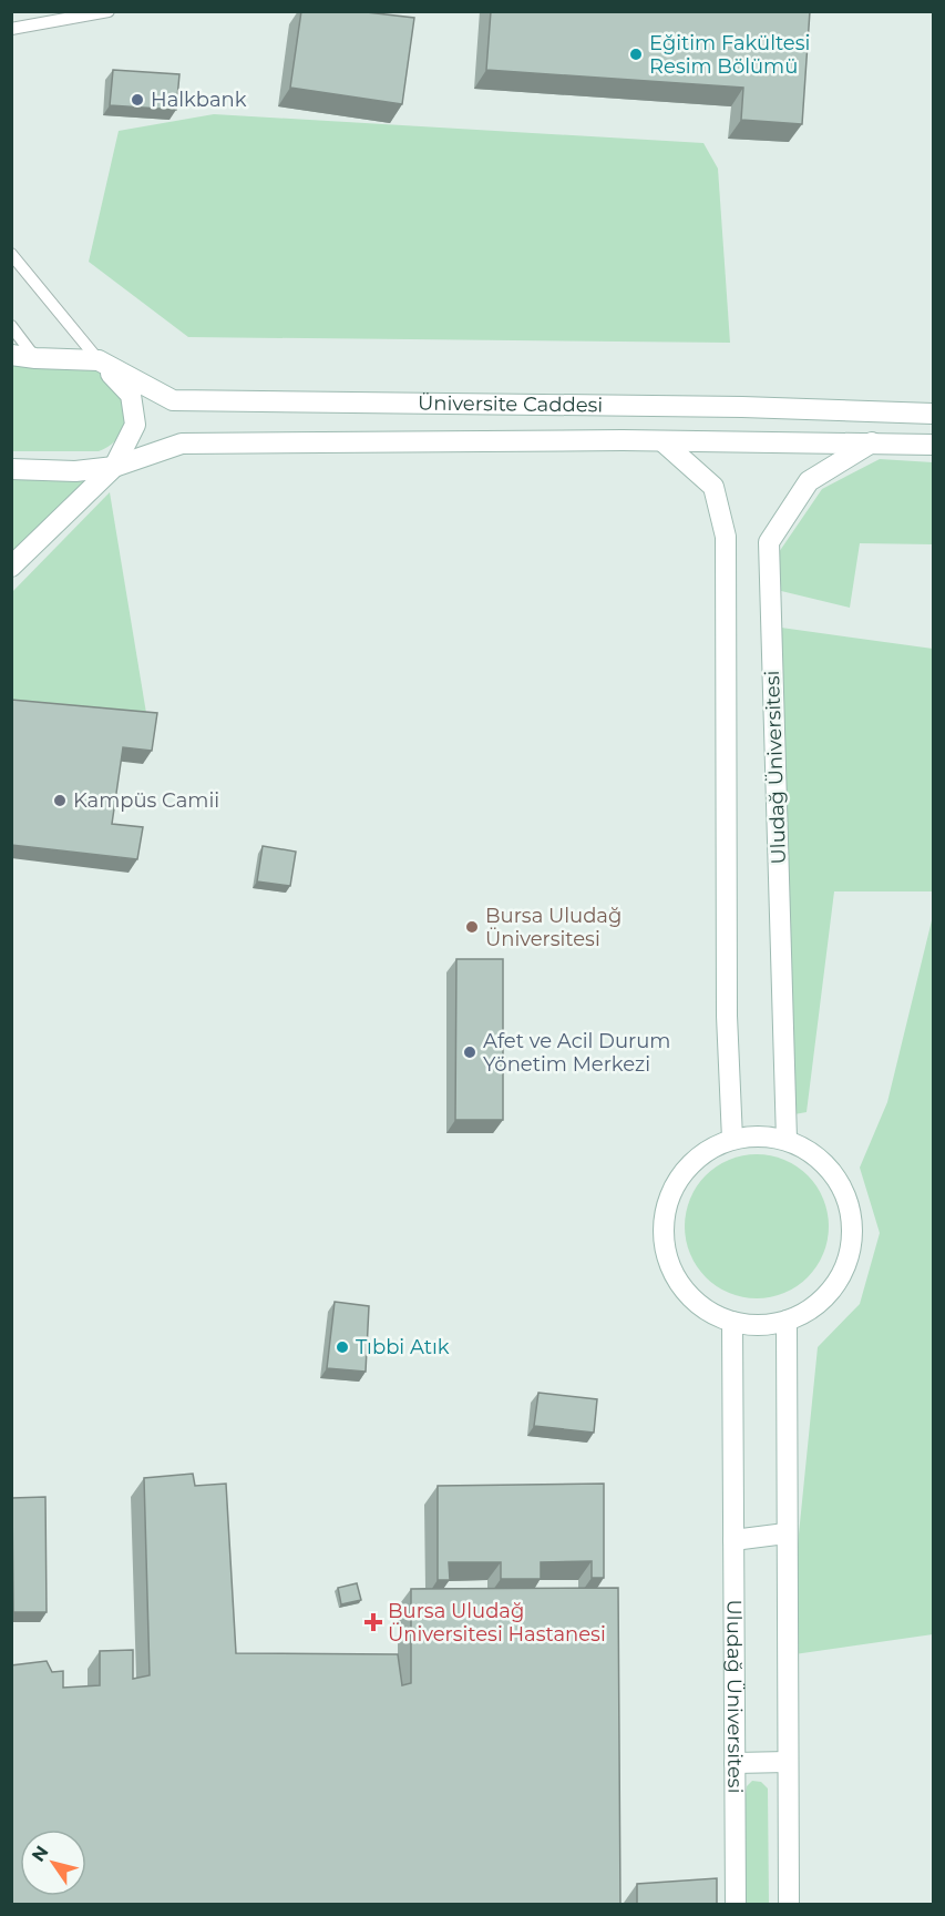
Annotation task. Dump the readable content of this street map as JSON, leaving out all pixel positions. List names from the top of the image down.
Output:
{
  "streets": {
    "street": ["Üniversite Caddesi", "Uludağ Üniversitesi"]
  },
  "crossings": [
    ["Üniversite Caddesi", "Uludağ Üniversitesi"]
  ],
  "places": {
    "other": [
      "Eğitim Fakültesi Resim Bölümü",
      "Halkbank",
      "Kampüs Camii",
      "Bursa Uludağ Üniversitesi",
      "Afet ve Acil Durum Yönetim Merkezi",
      "Tıbbi Atık"
    ],
    "health": ["Bursa Uludağ Üniversitesi Hastanesi"]
  },
  "north": "top left"
}
